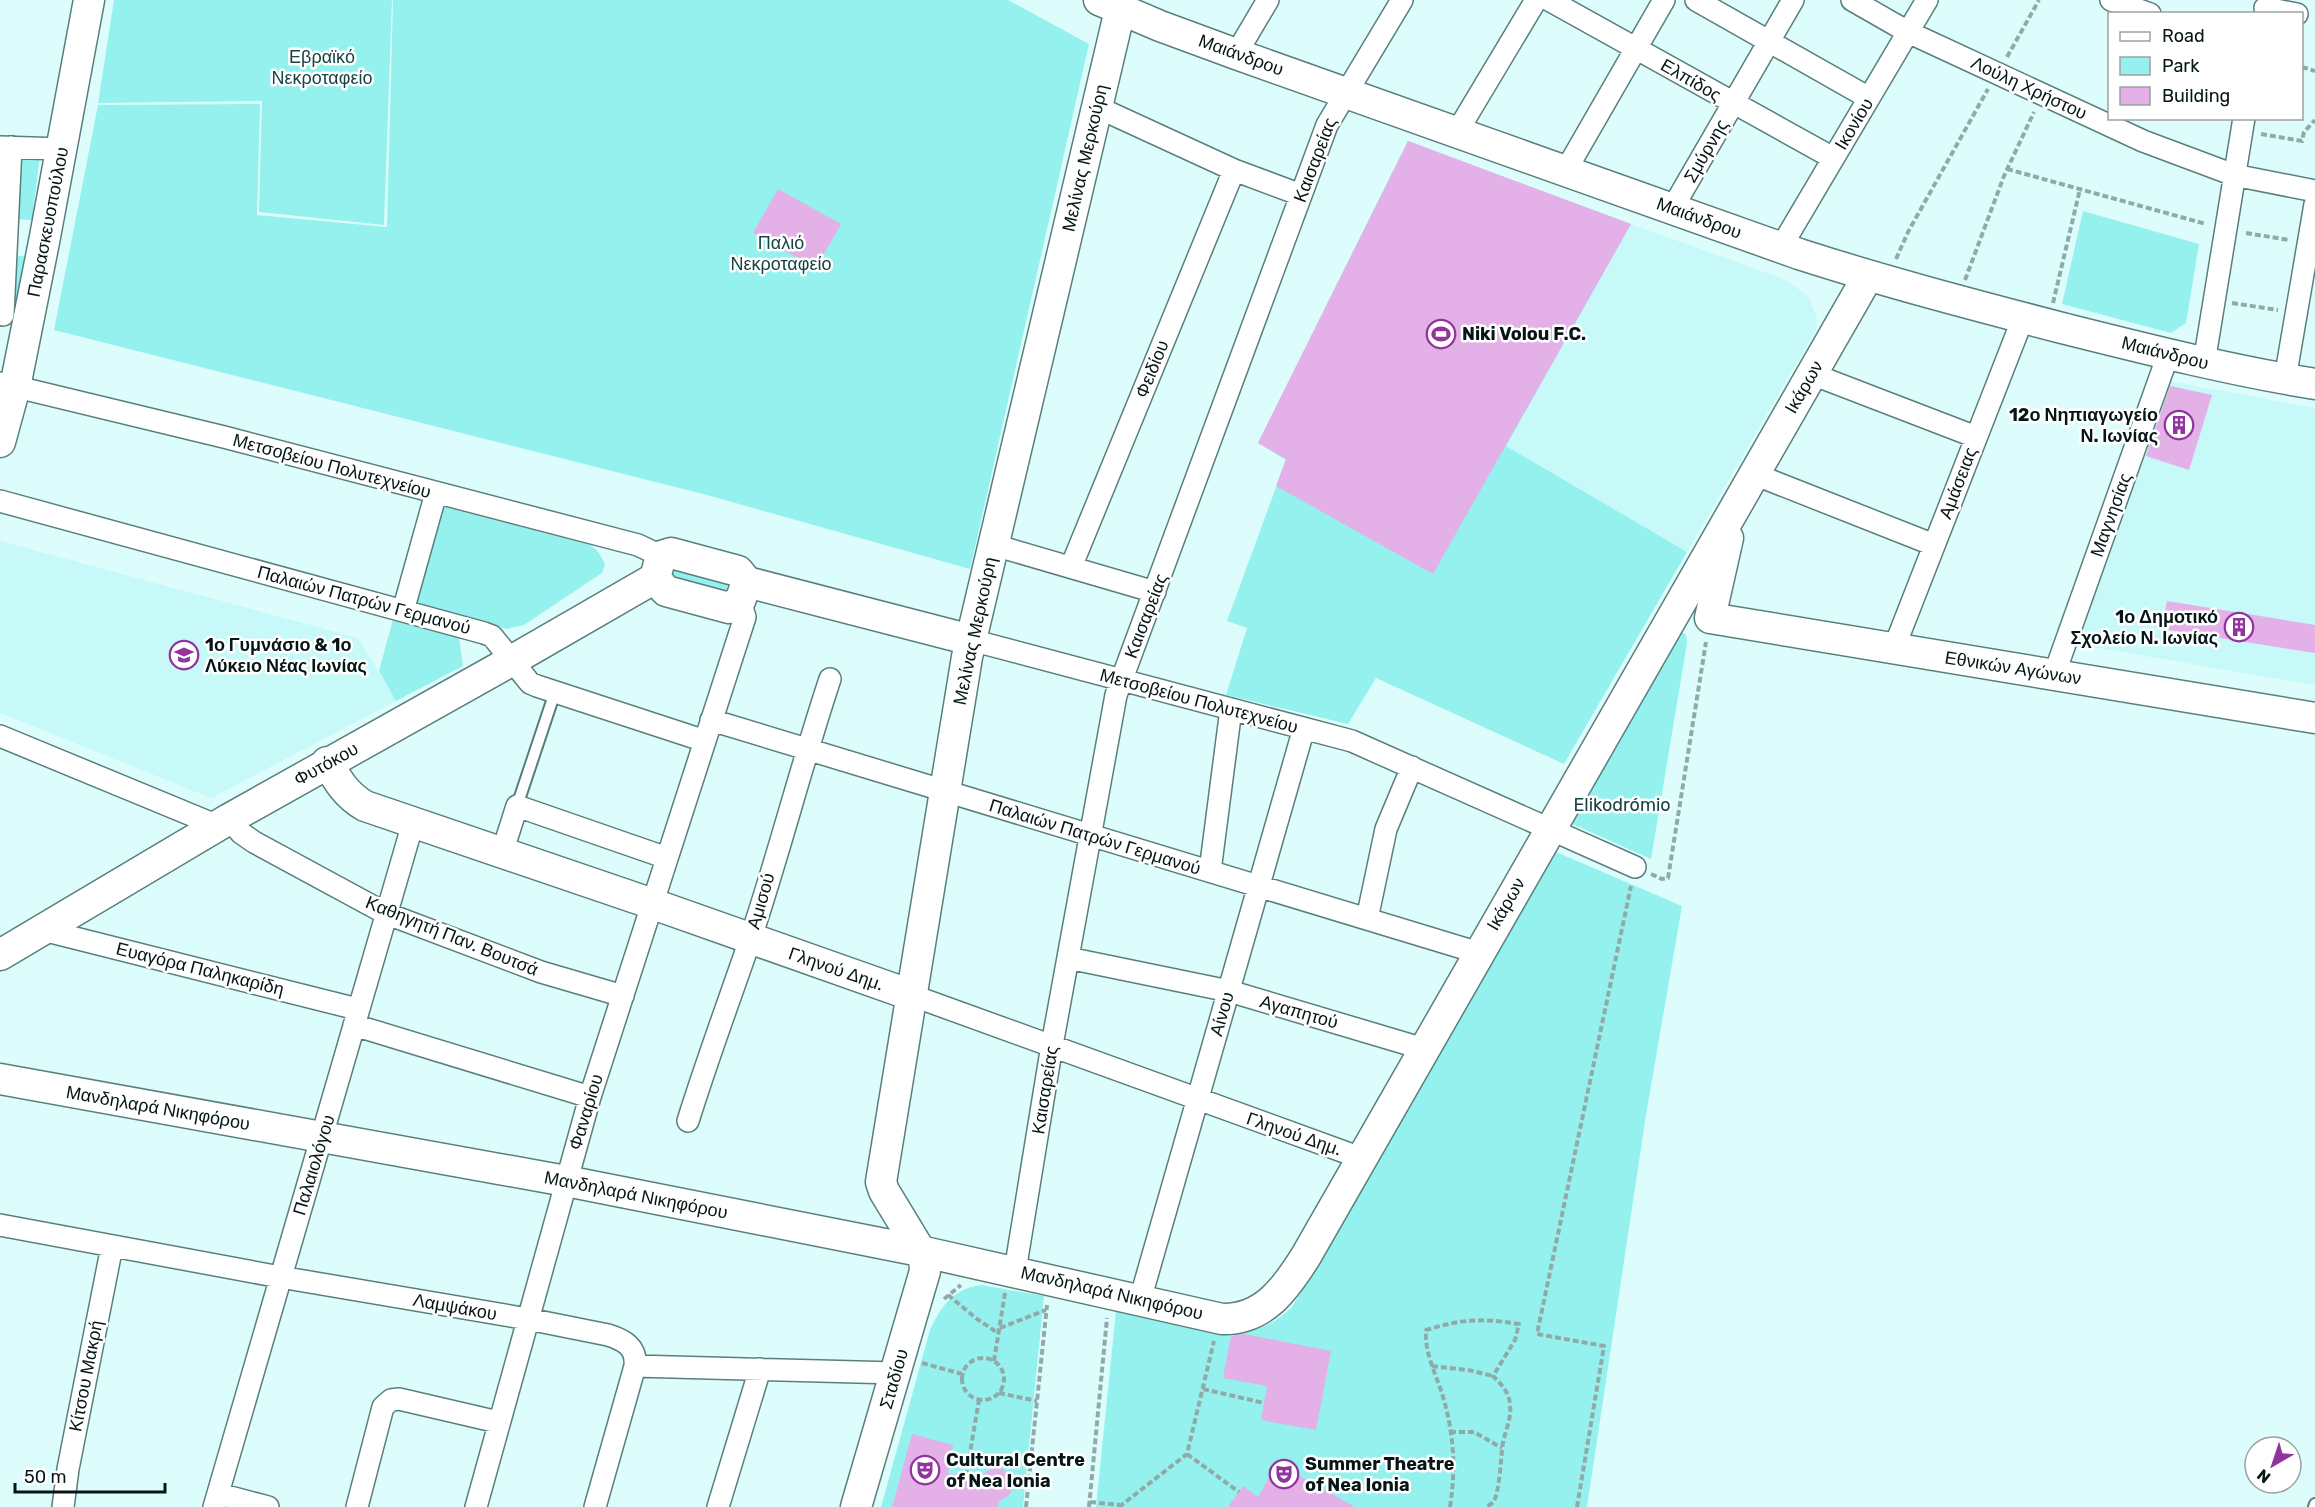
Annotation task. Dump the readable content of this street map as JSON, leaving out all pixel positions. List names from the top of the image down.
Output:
{
  "streets": {
    "street": [
      "Μαιάνδρου",
      "Ελπίδος",
      "Λούλη Χρήστου",
      "Ικονίου",
      "Σμύρνης",
      "Μελίνας Μερκούρη",
      "Καισαρείας",
      "Παρασκευοπούλου",
      "Φειδίου",
      "Ικάρων",
      "Μετσοβείου Πολυτεχνείου",
      "Αμάσειας",
      "Μαγνησίας",
      "Παλαιών Πατρών Γερμανού",
      "Εθνικών Αγώνων",
      "Φυτόκου",
      "Αμισού",
      "Καθηγητή Παν. Βουτσά",
      "Ευαγόρα Παληκαρίδη",
      "Γληνού Δημ.",
      "Αγαπητού",
      "Αίνου",
      "Μανδηλαρά Νικηφόρου",
      "Φαναρίου",
      "Παλαιολόγου",
      "Λαμψάκου",
      "Κίτσου Μακρή",
      "Σταδίου"
    ]
  },
  "crossings": [
    ["Μαιάνδρου", "Ικονίου"],
    ["Μαιάνδρου", "Σμύρνης"],
    ["Μαιάνδρου", "Μελίνας Μερκούρη"],
    ["Μαιάνδρου", "Καισαρείας"],
    ["Μαιάνδρου", "Ικάρων"],
    ["Μαιάνδρου", "Αμάσειας"],
    ["Μαιάνδρου", "Μαγνησίας"],
    ["Ελπίδος", "Ικονίου"],
    ["Ελπίδος", "Σμύρνης"],
    ["Λούλη Χρήστου", "Ικονίου"],
    ["Μελίνας Μερκούρη", "Μετσοβείου Πολυτεχνείου"],
    ["Μελίνας Μερκούρη", "Παλαιών Πατρών Γερμανού"],
    ["Μελίνας Μερκούρη", "Γληνού Δημ."],
    ["Μελίνας Μερκούρη", "Μανδηλαρά Νικηφόρου"],
    ["Μελίνας Μερκούρη", "Σταδίου"],
    ["Καισαρείας", "Μετσοβείου Πολυτεχνείου"],
    ["Καισαρείας", "Παλαιών Πατρών Γερμανού"],
    ["Καισαρείας", "Γληνού Δημ."],
    ["Καισαρείας", "Αγαπητού"],
    ["Καισαρείας", "Μανδηλαρά Νικηφόρου"],
    ["Παρασκευοπούλου", "Μετσοβείου Πολυτεχνείου"],
    ["Ικάρων", "Μετσοβείου Πολυτεχνείου"],
    ["Ικάρων", "Παλαιών Πατρών Γερμανού"],
    ["Ικάρων", "Εθνικών Αγώνων"],
    ["Ικάρων", "Γληνού Δημ."],
    ["Ικάρων", "Αγαπητού"],
    ["Ικάρων", "Μανδηλαρά Νικηφόρου"],
    ["Μετσοβείου Πολυτεχνείου", "Φυτόκου"],
    ["Μετσοβείου Πολυτεχνείου", "Αίνου"],
    ["Μετσοβείου Πολυτεχνείου", "Φαναρίου"],
    ["Αμάσειας", "Εθνικών Αγώνων"],
    ["Μαγνησίας", "Εθνικών Αγώνων"],
    ["Παλαιών Πατρών Γερμανού", "Φυτόκου"],
    ["Παλαιών Πατρών Γερμανού", "Αμισού"],
    ["Παλαιών Πατρών Γερμανού", "Αίνου"],
    ["Παλαιών Πατρών Γερμανού", "Φαναρίου"],
    ["Φυτόκου", "Καθηγητή Παν. Βουτσά"],
    ["Φυτόκου", "Ευαγόρα Παληκαρίδη"],
    ["Φυτόκου", "Γληνού Δημ."],
    ["Αμισού", "Γληνού Δημ."],
    ["Καθηγητή Παν. Βουτσά", "Φαναρίου"],
    ["Καθηγητή Παν. Βουτσά", "Παλαιολόγου"],
    ["Ευαγόρα Παληκαρίδη", "Φαναρίου"],
    ["Ευαγόρα Παληκαρίδη", "Παλαιολόγου"],
    ["Γληνού Δημ.", "Αίνου"],
    ["Γληνού Δημ.", "Φαναρίου"],
    ["Γληνού Δημ.", "Παλαιολόγου"],
    ["Αγαπητού", "Αίνου"],
    ["Αίνου", "Μανδηλαρά Νικηφόρου"],
    ["Μανδηλαρά Νικηφόρου", "Φαναρίου"],
    ["Μανδηλαρά Νικηφόρου", "Παλαιολόγου"],
    ["Μανδηλαρά Νικηφόρου", "Σταδίου"],
    ["Φαναρίου", "Λαμψάκου"],
    ["Παλαιολόγου", "Λαμψάκου"],
    ["Λαμψάκου", "Κίτσου Μακρή"]
  ],
  "parks": ["Εβραϊκό Νεκροταφείο", "Παλιό Νεκροταφείο", "Elikodrómio"],
  "places": {
    "sports": ["Niki Volou F.C."],
    "building": ["12ο Νηπιαγωγείο Ν. Ιωνίας", "1ο Δημοτικό Σχολείο Ν. Ιωνίας"],
    "school or university": ["1ο Γυμνάσιο & 1ο Λύκειο Νέας Ιωνίας"],
    "theatre": ["Cultural Centre of Nea Ionia", "Summer Theatre of Nea Ionia"]
  },
  "legend": ["Road", "Park", "Building"],
  "scale_bar": "50 m",
  "north": "bottom left"
}
